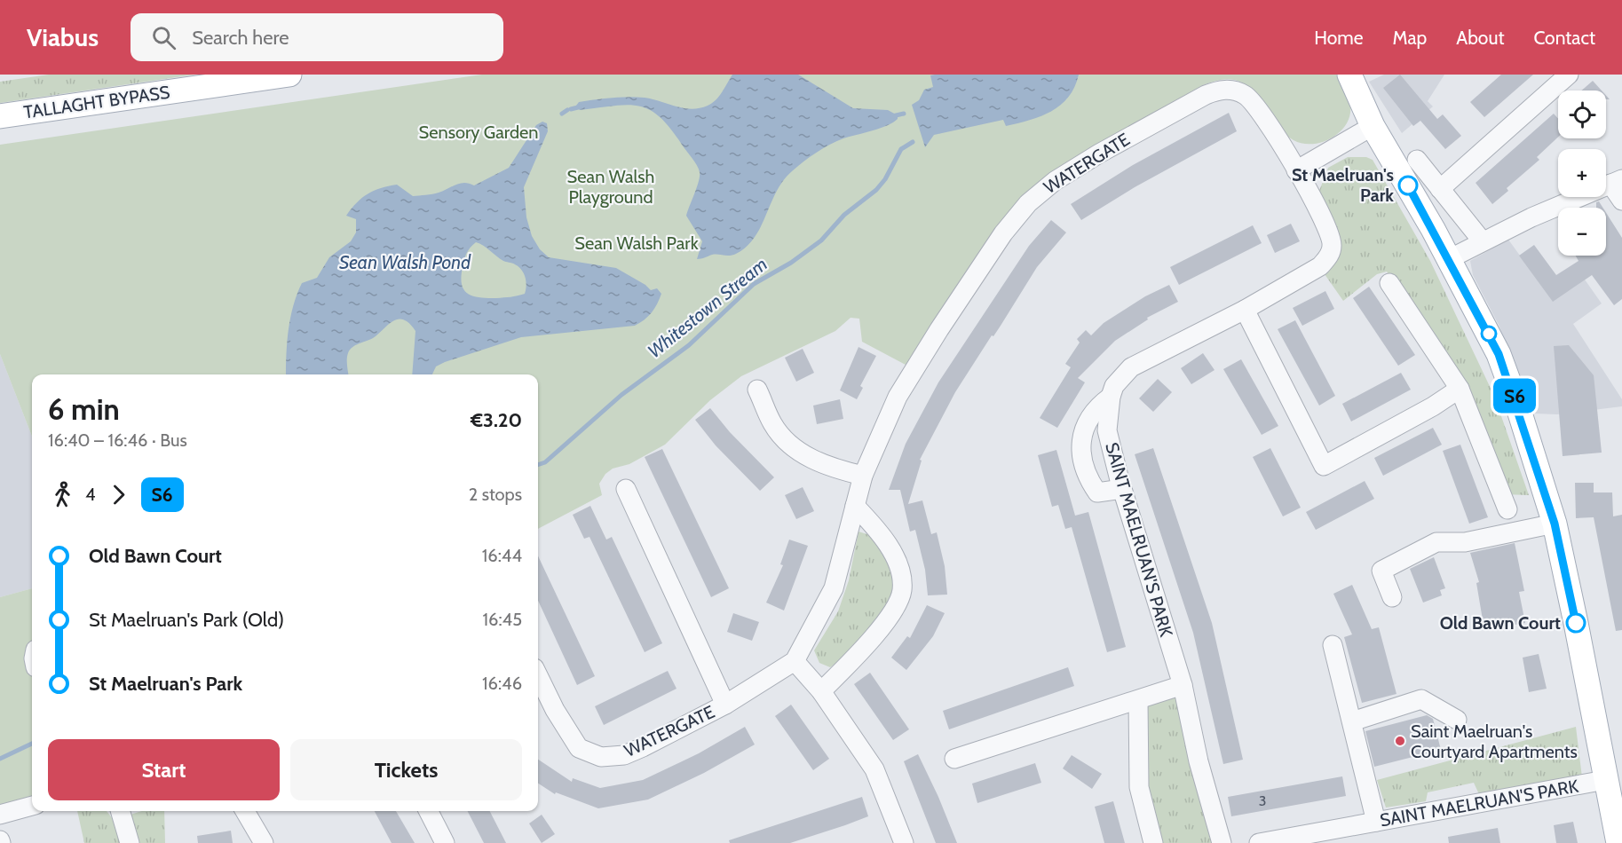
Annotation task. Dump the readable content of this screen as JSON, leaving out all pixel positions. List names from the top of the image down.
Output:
{
  "streets": {
    "main road": ["TALLAGHT BYPASS"],
    "street": ["WATERGATE", "SAINT MAELRUAN'S PARK"]
  },
  "crossings": [
    ["WATERGATE", "SAINT MAELRUAN'S PARK"]
  ],
  "water": ["Sean Walsh Pond", "Whitestown Stream"],
  "parks": ["Sensory Garden", "Sean Walsh Playground", "Sean Walsh Park"],
  "places": ["St Maelruan's Park", "Old Bawn Court", "Saint Maelruan's Courtyard Apartments"],
  "lines": ["bus line S6"],
  "house_numbers": ["3"],
  "page": {
    "header": "Viabus",
    "search": "Search here",
    "nav": [
      "Home",
      "Map",
      "About",
      "Contact"
    ],
    "on_map": "S6",
    "map_buttons": ["+", "−"],
    "heading": ["6 min", "16:40 – 16:46 · Bus", "€3.20"],
    "legs": ["4", "S6", "2 stops"],
    "list": [
      {
        "name": "Old Bawn Court",
        "value": "16:44"
      },
      {
        "name": "St Maelruan's Park (Old)",
        "value": "16:45"
      },
      {
        "name": "St Maelruan's Park",
        "value": "16:46"
      }
    ],
    "buttons": ["Start", "Tickets"]
  }
}
